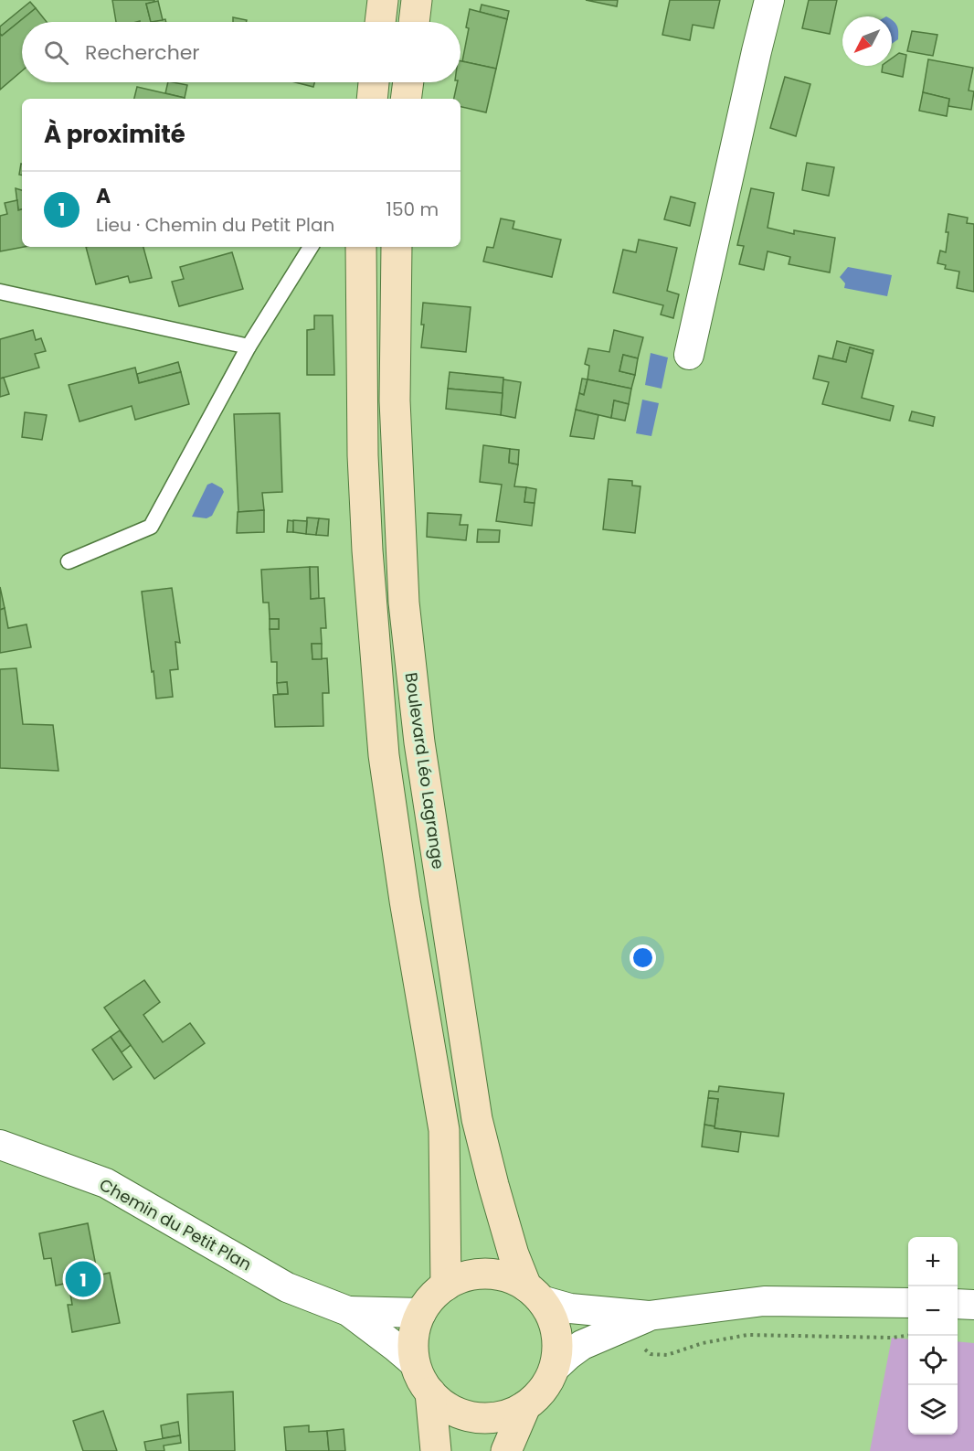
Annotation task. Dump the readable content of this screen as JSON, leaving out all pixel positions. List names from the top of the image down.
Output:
{
  "streets": {
    "main road": ["Boulevard Léo Lagrange"],
    "street": ["Chemin du Petit Plan"]
  },
  "crossings": [
    ["Boulevard Léo Lagrange", "Chemin du Petit Plan"]
  ],
  "north": "bottom left",
  "page": {
    "search": "Rechercher",
    "heading": "À proximité",
    "list": [
      {
        "mark": "1",
        "name": "A",
        "note": "Lieu · Chemin du Petit Plan",
        "value": "150 m"
      }
    ],
    "map_buttons": ["+", "−"],
    "pins": "1"
  }
}
